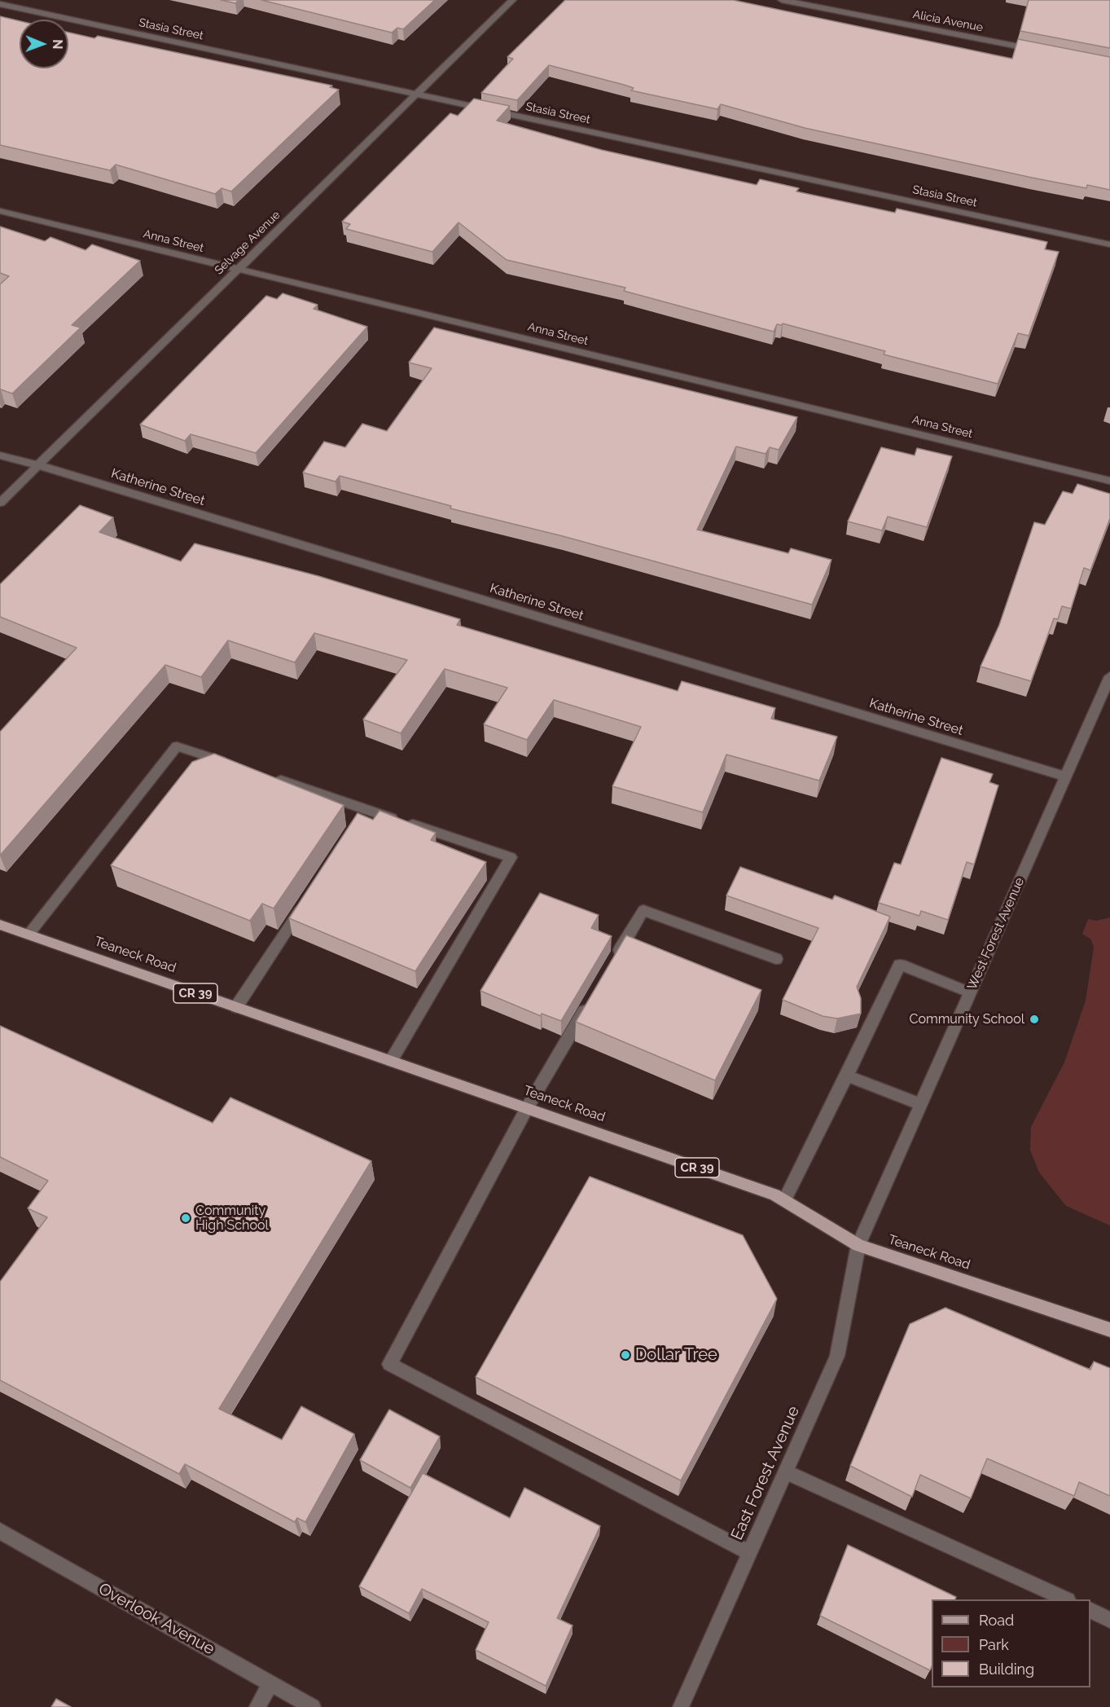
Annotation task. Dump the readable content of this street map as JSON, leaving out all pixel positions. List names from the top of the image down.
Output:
{
  "streets": {
    "main road": ["Teaneck Road", "CR 39"],
    "street": [
      "Alicia Avenue",
      "Stasia Street",
      "Anna Street",
      "Selvage Avenue",
      "Katherine Street",
      "West Forest Avenue",
      "East Forest Avenue",
      "Overlook Avenue"
    ]
  },
  "crossings": [
    ["Stasia Street", "Selvage Avenue"],
    ["Anna Street", "Selvage Avenue"],
    ["Selvage Avenue", "Katherine Street"],
    ["Katherine Street", "West Forest Avenue"],
    ["West Forest Avenue", "Teaneck Road"],
    ["West Forest Avenue", "East Forest Avenue"],
    ["Teaneck Road", "East Forest Avenue"]
  ],
  "places": ["Community School", "Community High School", "Dollar Tree"],
  "legend": ["Road", "Park", "Building"],
  "north": "right"
}
